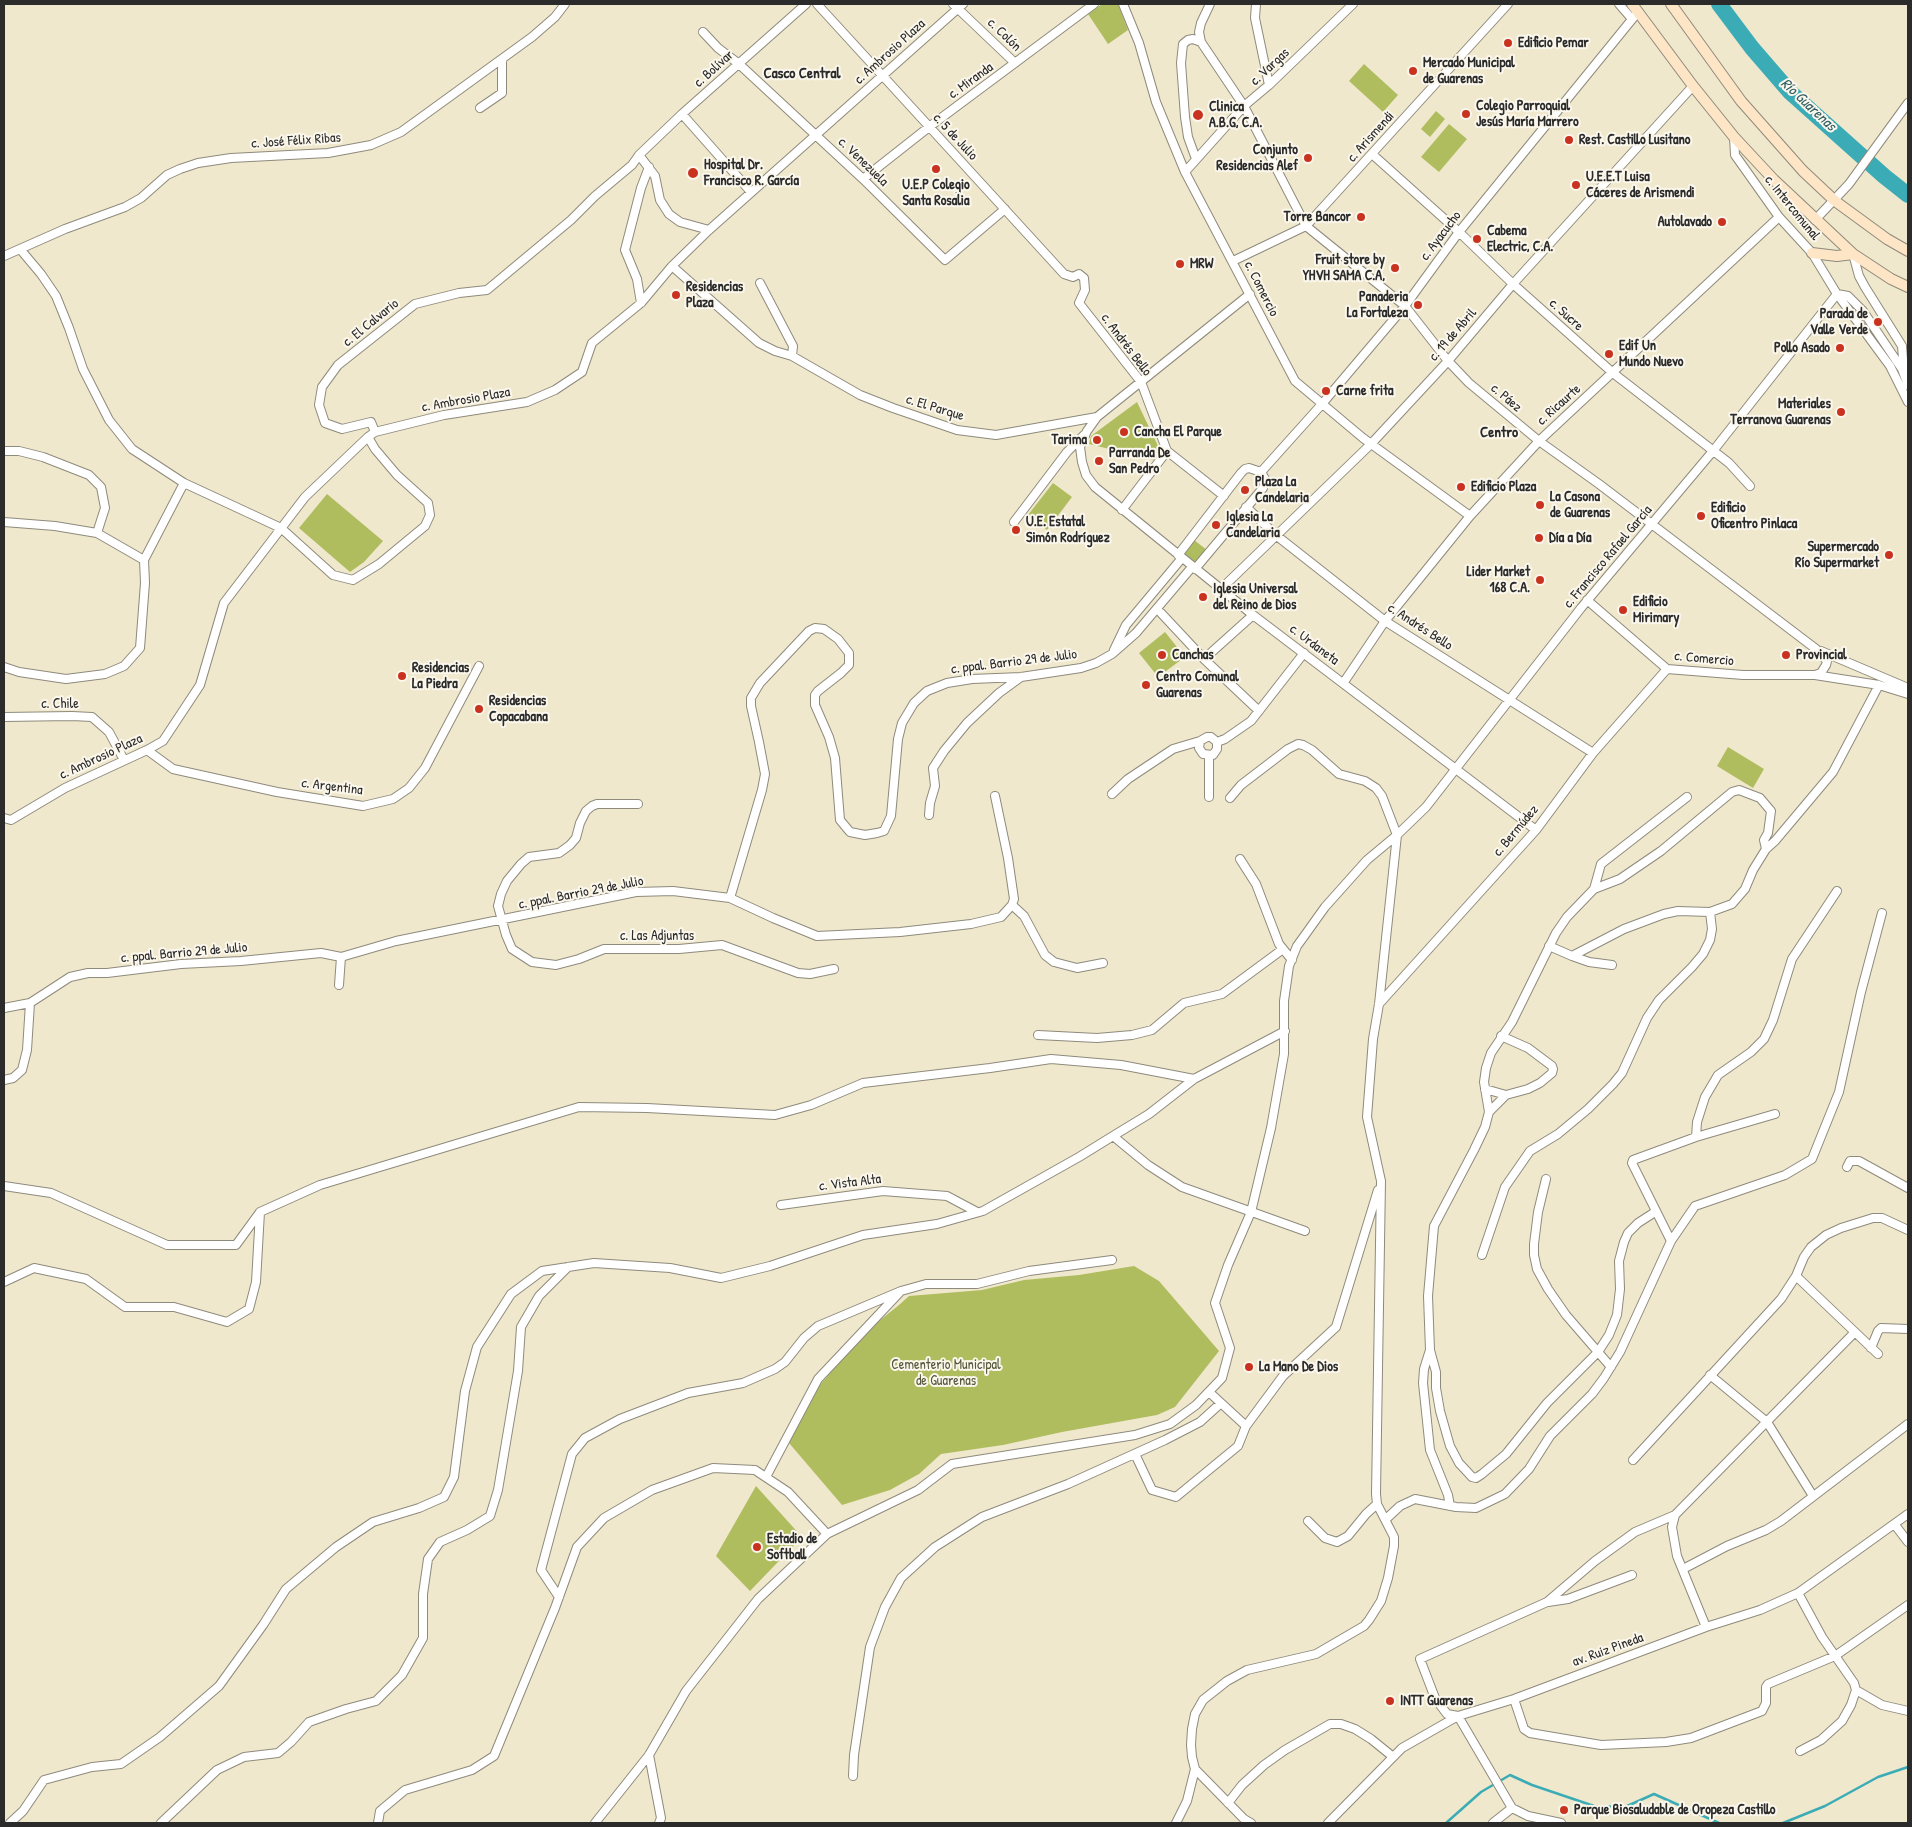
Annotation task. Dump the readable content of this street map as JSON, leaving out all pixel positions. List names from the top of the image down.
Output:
{
  "streets": {
    "street": [
      "c. Colón",
      "c. Ambrosio Plaza",
      "c. Vargas",
      "c. Bolívar",
      "c. Miranda",
      "c. 5 de Julio",
      "c. Arismendi",
      "c. José Félix Ribas",
      "c. Venezuela",
      "c. Intercomunal",
      "c. Ayacucho",
      "c. Comercio",
      "c. Sucre",
      "c. El Calvario",
      "c. 19 de Abril",
      "c. Andrés Bello",
      "c. Páez",
      "c. Ricaurte",
      "c. El Parque",
      "c. Francisco Rafael García",
      "c. Urdaneta",
      "c. ppal. Barrio 29 de Julio",
      "c. Chile",
      "c. Argentina",
      "c. Bermúdez",
      "c. Las Adjuntas",
      "c. Vista Alta",
      "av. Ruiz Pineda"
    ]
  },
  "crossings": [
    ["c. Colón", "c. Ambrosio Plaza"],
    ["c. Colón", "c. Miranda"],
    ["c. Ambrosio Plaza", "c. 5 de Julio"],
    ["c. Ambrosio Plaza", "c. Venezuela"],
    ["c. Ambrosio Plaza", "c. El Calvario"],
    ["c. Ambrosio Plaza", "c. El Parque"],
    ["c. Ambrosio Plaza", "c. Chile"],
    ["c. Ambrosio Plaza", "c. Argentina"],
    ["c. Vargas", "c. Comercio"],
    ["c. Vargas", "c. Páez"],
    ["c. Bolívar", "c. Venezuela"],
    ["c. Bolívar", "c. El Calvario"],
    ["c. Miranda", "c. 5 de Julio"],
    ["c. Miranda", "c. Venezuela"],
    ["c. 5 de Julio", "c. Venezuela"],
    ["c. 5 de Julio", "c. Andrés Bello"],
    ["c. Arismendi", "c. Comercio"],
    ["c. Arismendi", "c. Sucre"],
    ["c. Arismendi", "c. Páez"],
    ["c. Intercomunal", "c. Ricaurte"],
    ["c. Intercomunal", "c. Francisco Rafael García"],
    ["c. Ayacucho", "c. Comercio"],
    ["c. Ayacucho", "c. Sucre"],
    ["c. Ayacucho", "c. Páez"],
    ["c. Comercio", "c. 19 de Abril"],
    ["c. Comercio", "c. Ricaurte"],
    ["c. Comercio", "c. El Parque"],
    ["c. Comercio", "c. Francisco Rafael García"],
    ["c. Comercio", "c. Bermúdez"],
    ["c. Sucre", "c. 19 de Abril"],
    ["c. Sucre", "c. Ricaurte"],
    ["c. Sucre", "c. Francisco Rafael García"],
    ["c. 19 de Abril", "c. Andrés Bello"],
    ["c. 19 de Abril", "c. Páez"],
    ["c. 19 de Abril", "c. Urdaneta"],
    ["c. Andrés Bello", "c. Ricaurte"],
    ["c. Andrés Bello", "c. El Parque"],
    ["c. Andrés Bello", "c. Francisco Rafael García"],
    ["c. Andrés Bello", "c. Bermúdez"],
    ["c. Páez", "c. Ricaurte"],
    ["c. Páez", "c. Francisco Rafael García"],
    ["c. Ricaurte", "c. Urdaneta"],
    ["c. El Parque", "c. Urdaneta"],
    ["c. Francisco Rafael García", "c. Urdaneta"],
    ["c. Urdaneta", "c. ppal. Barrio 29 de Julio"],
    ["c. Urdaneta", "c. Bermúdez"],
    ["c. ppal. Barrio 29 de Julio", "c. Las Adjuntas"]
  ],
  "districts": ["Casco Central", "Centro"],
  "water": ["Río Guarenas"],
  "parks": ["Cementerio Municipal de Guarenas"],
  "places": [
    "Edificio Pemar",
    "Mercado Municipal de Guarenas",
    "Colegio Parroquial Jesús María Marrero",
    "Clinica A.B.G, C.A.",
    "Rest. Castillo Lusitano",
    "Conjunto Residencias Alef",
    "U.E.P Colegio Santa Rosalia",
    "Hospital Dr. Francisco R. García",
    "U.E.E.T Luisa Cáceres de Arismendi",
    "Torre Bancor",
    "Autolavado",
    "Cabema Electric, C.A.",
    "MRW",
    "Fruit store by YHVH SAMA C.A,",
    "Residencias Plaza",
    "Panaderia La Fortaleza",
    "Parada de Valle Verde",
    "Pollo Asado",
    "Edif Un Mundo Nuevo",
    "Carne frita",
    "Materiales Terranova Guarenas",
    "Cancha El Parque",
    "Tarima",
    "Parranda De San Pedro",
    "Edificio Plaza",
    "Plaza La Candelaria",
    "La Casona de Guarenas",
    "Edificio Oficentro Pinlaca",
    "Iglesia La Candelaria",
    "U.E. Estatal Simón Rodríguez",
    "Día a Día",
    "Supermercado Río Supermarket",
    "Lider Market 168 C.A.",
    "Iglesia Universal del Reino de Dios",
    "Edificio Mirimary",
    "Canchas",
    "Provincial",
    "Residencias La Piedra",
    "Centro Comunal Guarenas",
    "Residencias Copacabana",
    "La Mano De Dios",
    "Estadio de Softball",
    "INTT Guarenas",
    "Parque Biosaludable de Oropeza Castillo"
  ]
}
